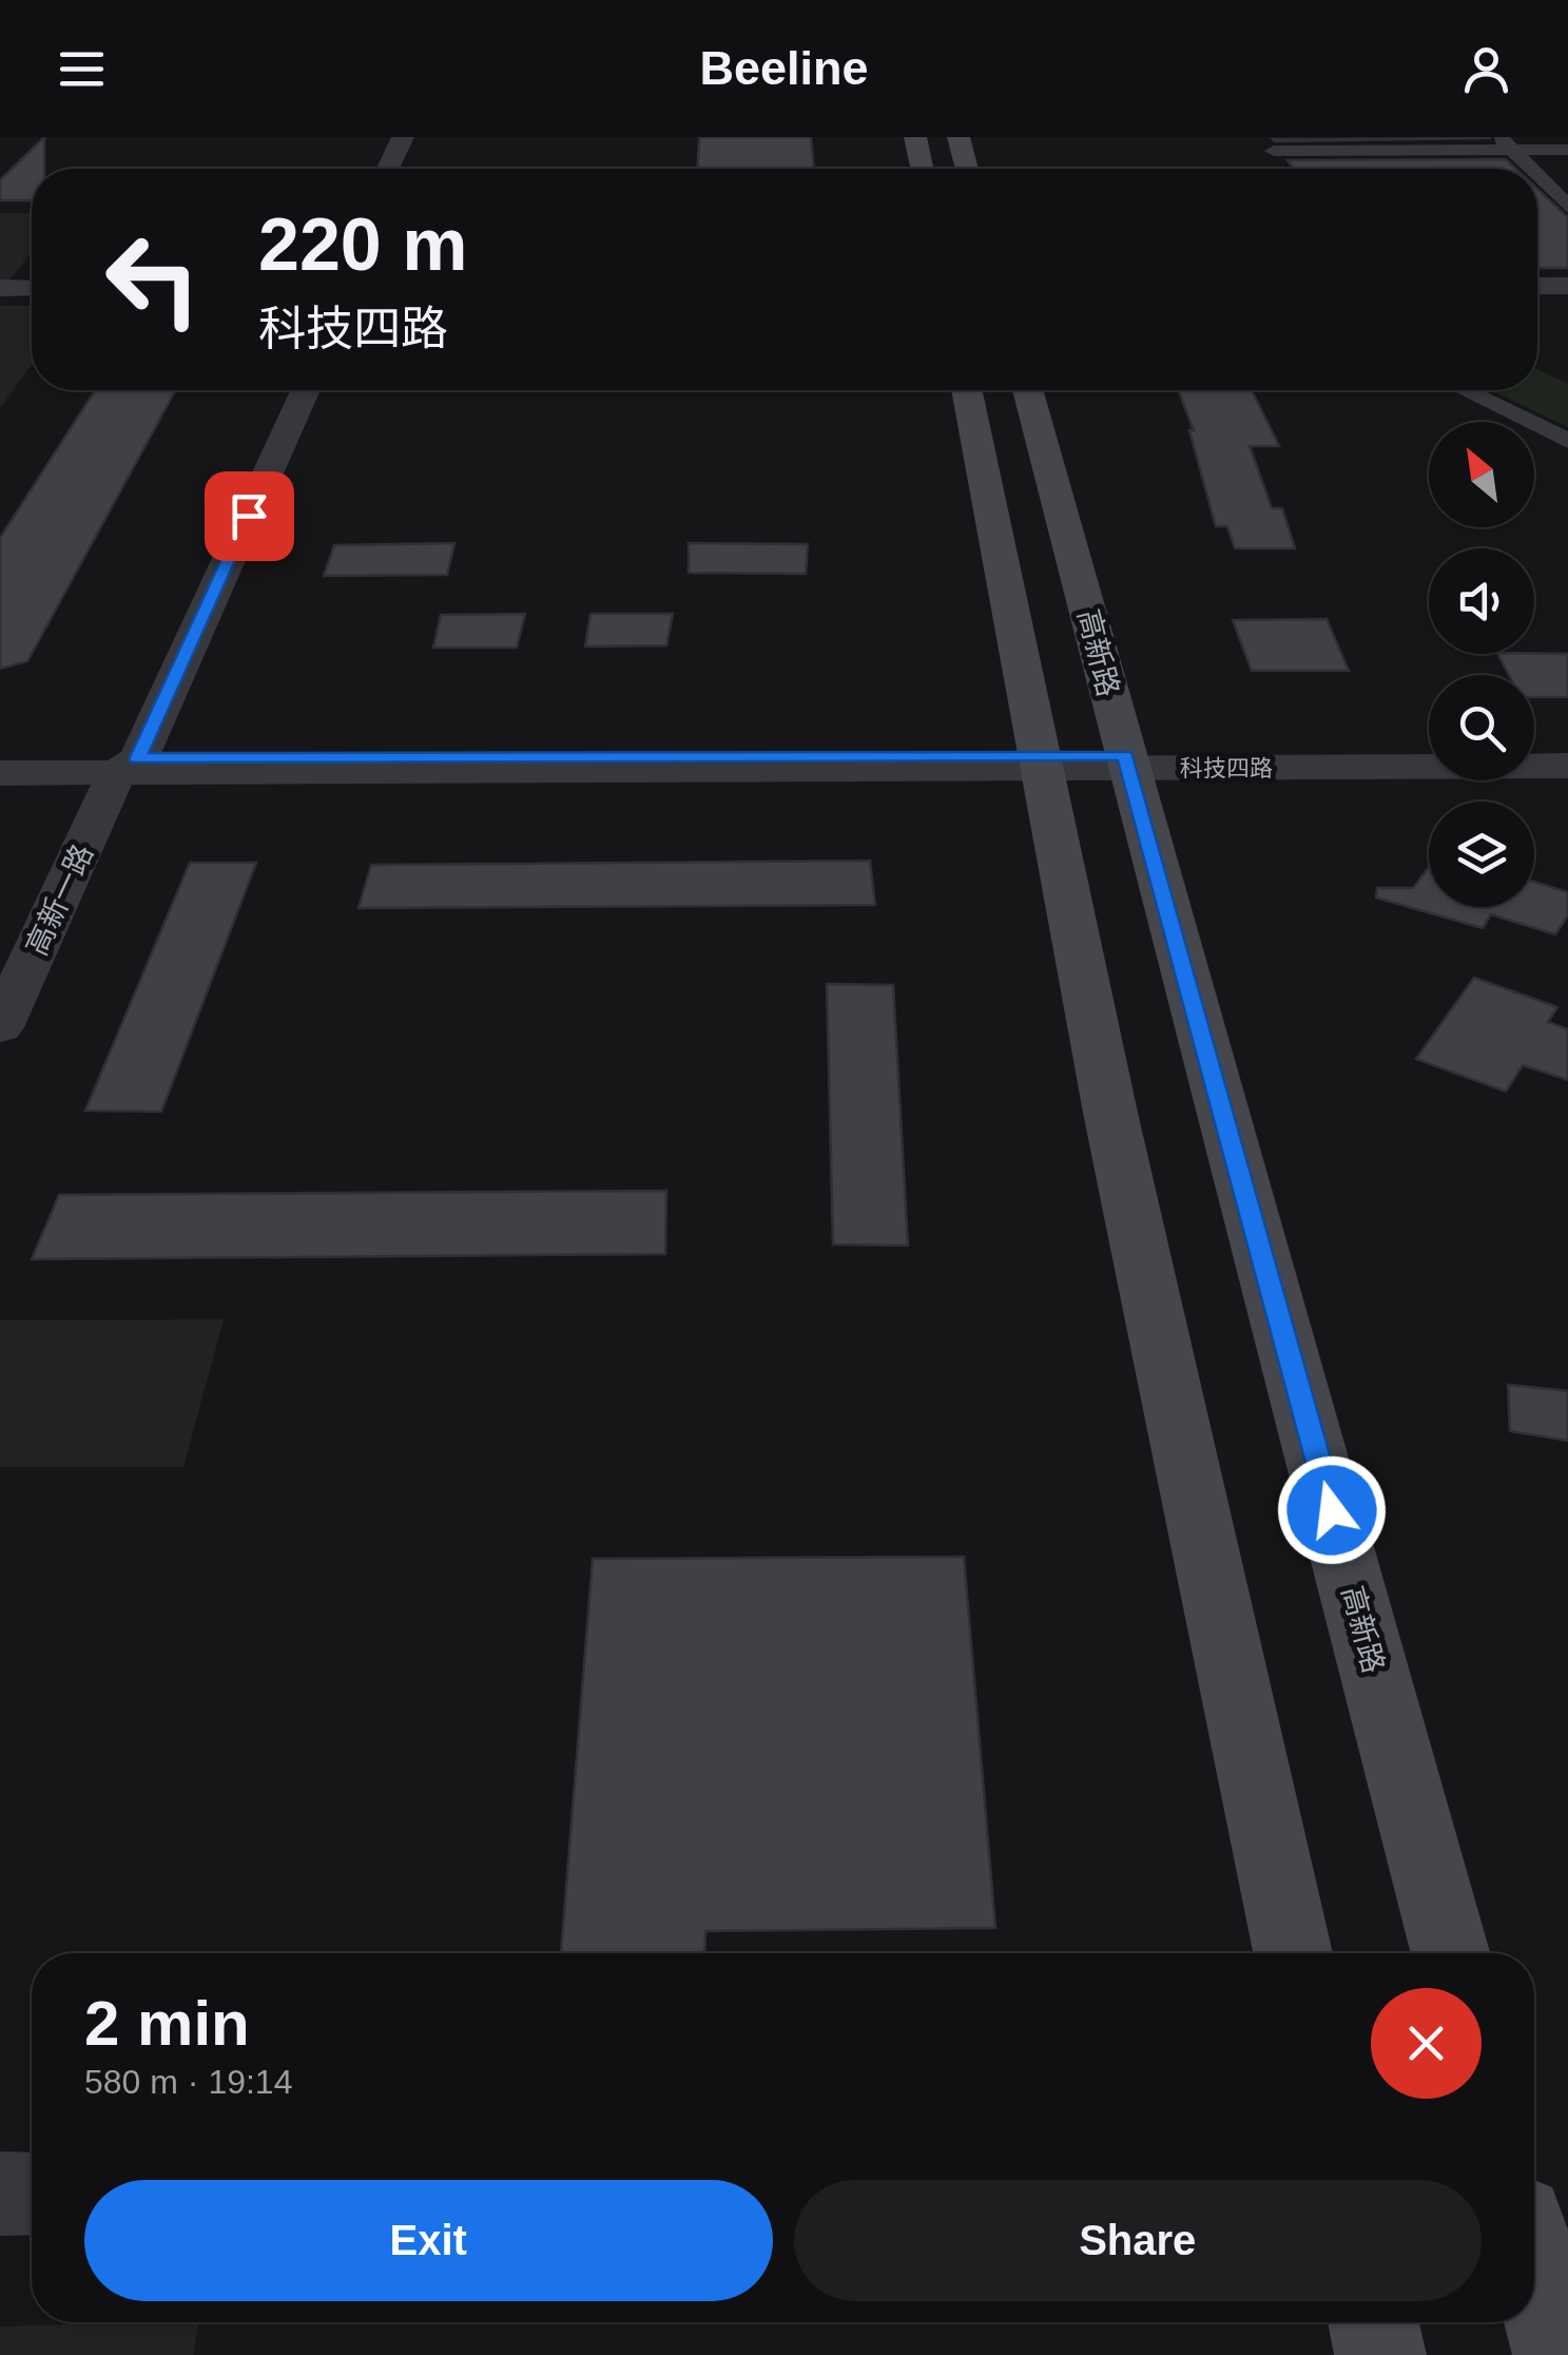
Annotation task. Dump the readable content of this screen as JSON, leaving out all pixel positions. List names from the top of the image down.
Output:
{
  "streets": {
    "main road": ["高新路"],
    "street": ["科技四路", "高新一路"]
  },
  "crossings": [
    ["高新路", "科技四路"],
    ["科技四路", "高新一路"]
  ],
  "north": "top left",
  "page": {
    "header": "Beeline",
    "turn": ["220 m", "科技四路"],
    "heading": ["2 min", "580 m · 19:14"],
    "buttons": ["Exit", "Share"]
  }
}
